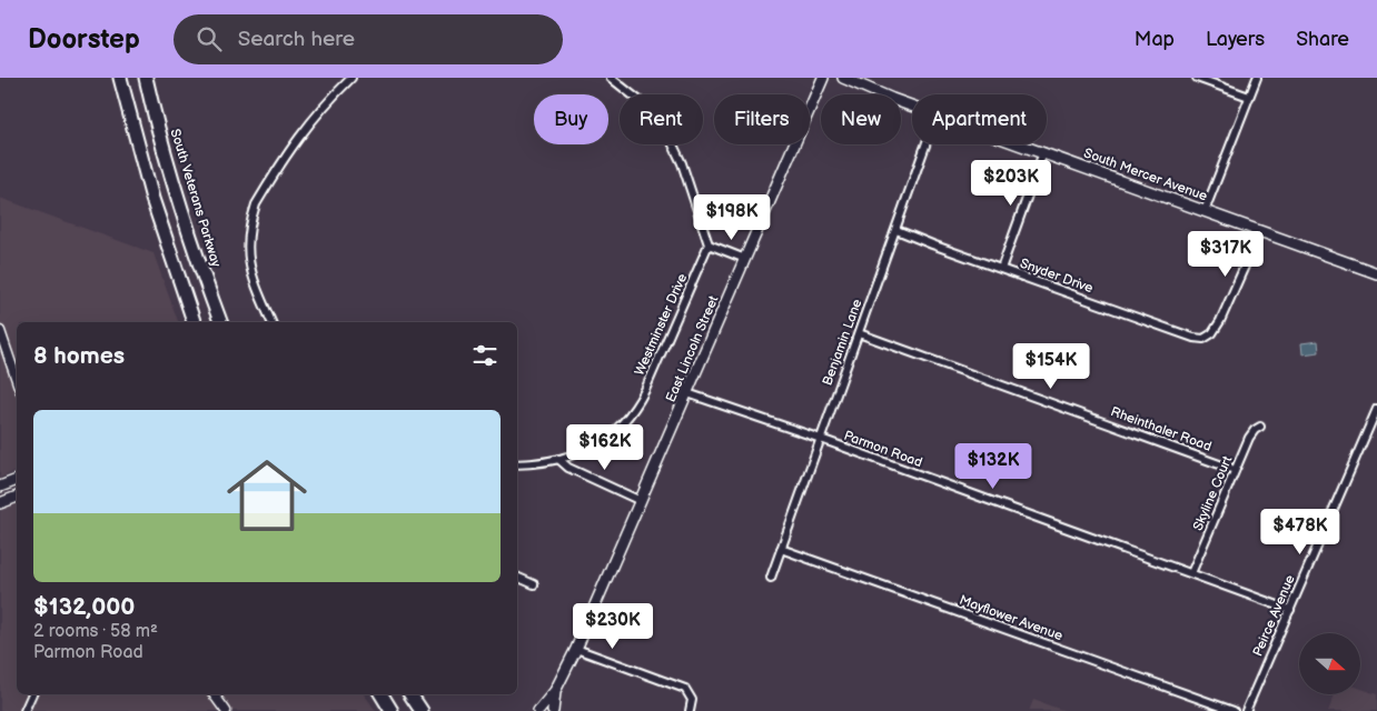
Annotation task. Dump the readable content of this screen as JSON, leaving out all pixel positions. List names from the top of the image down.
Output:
{
  "streets": {
    "highway": ["South Veterans Parkway"],
    "main road": ["South Mercer Avenue", "East Lincoln Street"],
    "street": [
      "Snyder Drive",
      "Westminster Drive",
      "Benjamin Lane",
      "Rheinthaler Road",
      "Parmon Road",
      "Skyline Court",
      "Peirce Avenue",
      "Mayflower Avenue"
    ]
  },
  "crossings": [
    ["South Mercer Avenue", "Snyder Drive"],
    ["Snyder Drive", "Benjamin Lane"],
    ["Benjamin Lane", "Rheinthaler Road"],
    ["Benjamin Lane", "Parmon Road"],
    ["Benjamin Lane", "Mayflower Avenue"],
    ["East Lincoln Street", "Parmon Road"],
    ["Rheinthaler Road", "Skyline Court"],
    ["Parmon Road", "Skyline Court"],
    ["Parmon Road", "Peirce Avenue"]
  ],
  "north": "right",
  "page": {
    "header": "Doorstep",
    "search": "Search here",
    "nav": ["Map", "Layers", "Share"],
    "chip": [
      "Buy",
      "Rent",
      "Filters",
      "New",
      "Apartment"
    ],
    "price": [
      "$203K",
      "$198K",
      "$317K",
      "$154K",
      "$162K",
      "$132K",
      "$478K",
      "$230K"
    ],
    "heading": "8 homes",
    "list": [
      {
        "name": "$132,000",
        "note": "2 rooms · 58 m² · Parmon Road"
      }
    ]
  }
}
